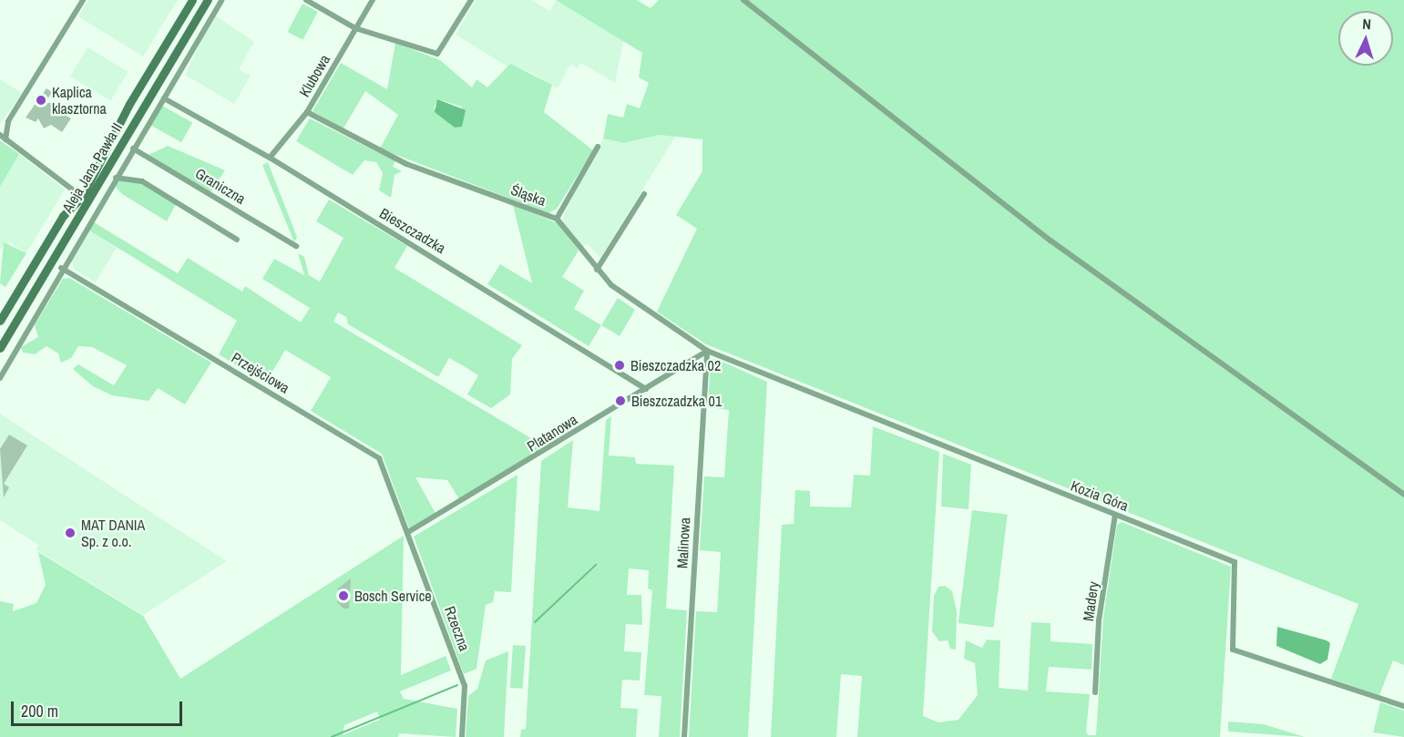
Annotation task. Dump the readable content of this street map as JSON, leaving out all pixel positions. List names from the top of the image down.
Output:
{
  "streets": {
    "main road": ["Aleja Jana Pawła II"],
    "street": [
      "Klubowa",
      "Graniczna",
      "Śląska",
      "Bieszczadzka",
      "Przejściowa",
      "Platanowa",
      "Kozia Góra",
      "Malinowa",
      "Madery",
      "Rzeczna"
    ]
  },
  "crossings": [
    ["Klubowa", "Śląska"],
    ["Klubowa", "Bieszczadzka"],
    ["Śląska", "Platanowa"],
    ["Śląska", "Kozia Góra"],
    ["Śląska", "Malinowa"],
    ["Bieszczadzka", "Platanowa"],
    ["Przejściowa", "Platanowa"],
    ["Przejściowa", "Rzeczna"],
    ["Platanowa", "Kozia Góra"],
    ["Platanowa", "Malinowa"],
    ["Platanowa", "Rzeczna"],
    ["Kozia Góra", "Malinowa"],
    ["Kozia Góra", "Madery"]
  ],
  "places": [
    "Kaplica klasztorna",
    "Bieszczadzka 02",
    "Bieszczadzka 01",
    "MAT DANIA Sp. z o.o.",
    "Bosch Service"
  ],
  "scale_bar": "200 m",
  "north": "top"
}
